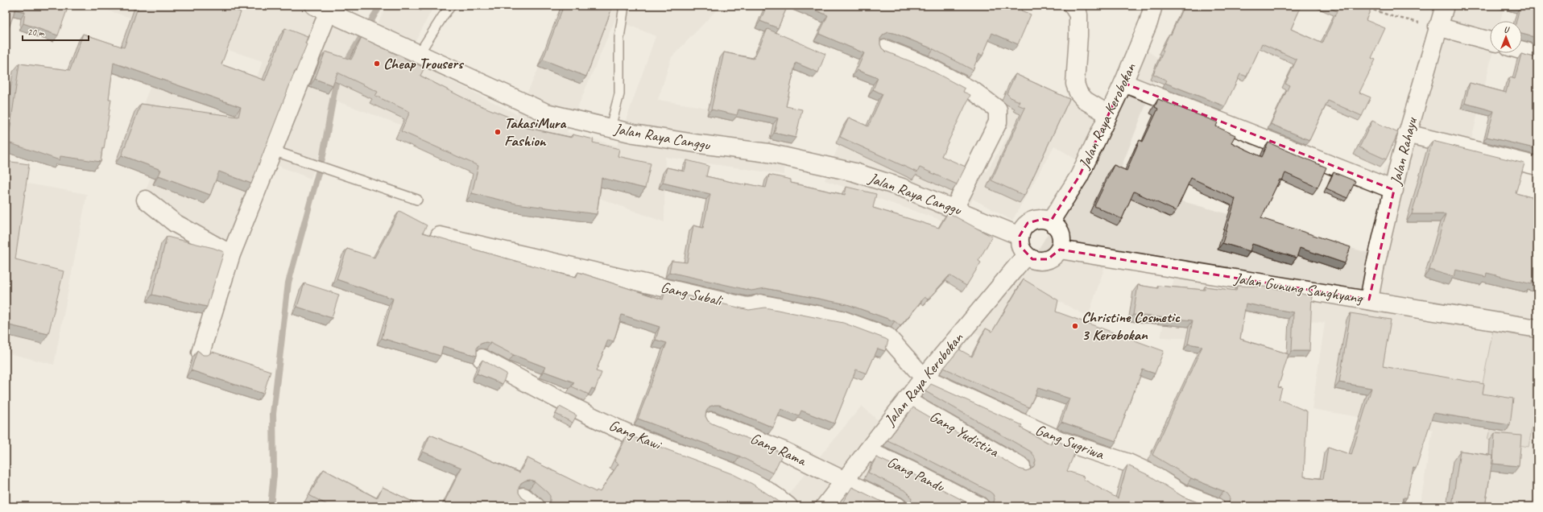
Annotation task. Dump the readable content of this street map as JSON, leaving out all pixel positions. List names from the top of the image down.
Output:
{
  "streets": {
    "street": [
      "Jalan Raya Kerobokan",
      "Jalan Raya Canggu",
      "Jalan Rahayu",
      "Jalan Gunung Sanghyang",
      "Gang Subali",
      "Gang Yudistira",
      "Gang Kawi",
      "Gang Sugriwa",
      "Gang Rama",
      "Gang Pandu"
    ]
  },
  "crossings": [
    ["Jalan Raya Kerobokan", "Jalan Raya Canggu"],
    ["Jalan Raya Kerobokan", "Jalan Gunung Sanghyang"],
    ["Jalan Raya Kerobokan", "Gang Subali"],
    ["Jalan Raya Kerobokan", "Gang Yudistira"],
    ["Jalan Raya Kerobokan", "Gang Sugriwa"],
    ["Jalan Raya Kerobokan", "Gang Rama"],
    ["Jalan Raya Kerobokan", "Gang Pandu"],
    ["Jalan Raya Canggu", "Jalan Gunung Sanghyang"],
    ["Jalan Rahayu", "Jalan Gunung Sanghyang"],
    ["Gang Subali", "Gang Sugriwa"]
  ],
  "places": ["Cheap Trousers", "TakasiMura Fashion", "Christine Cosmetic 3 Kerobokan"],
  "scale_bar": "20 m",
  "north": "top"
}
